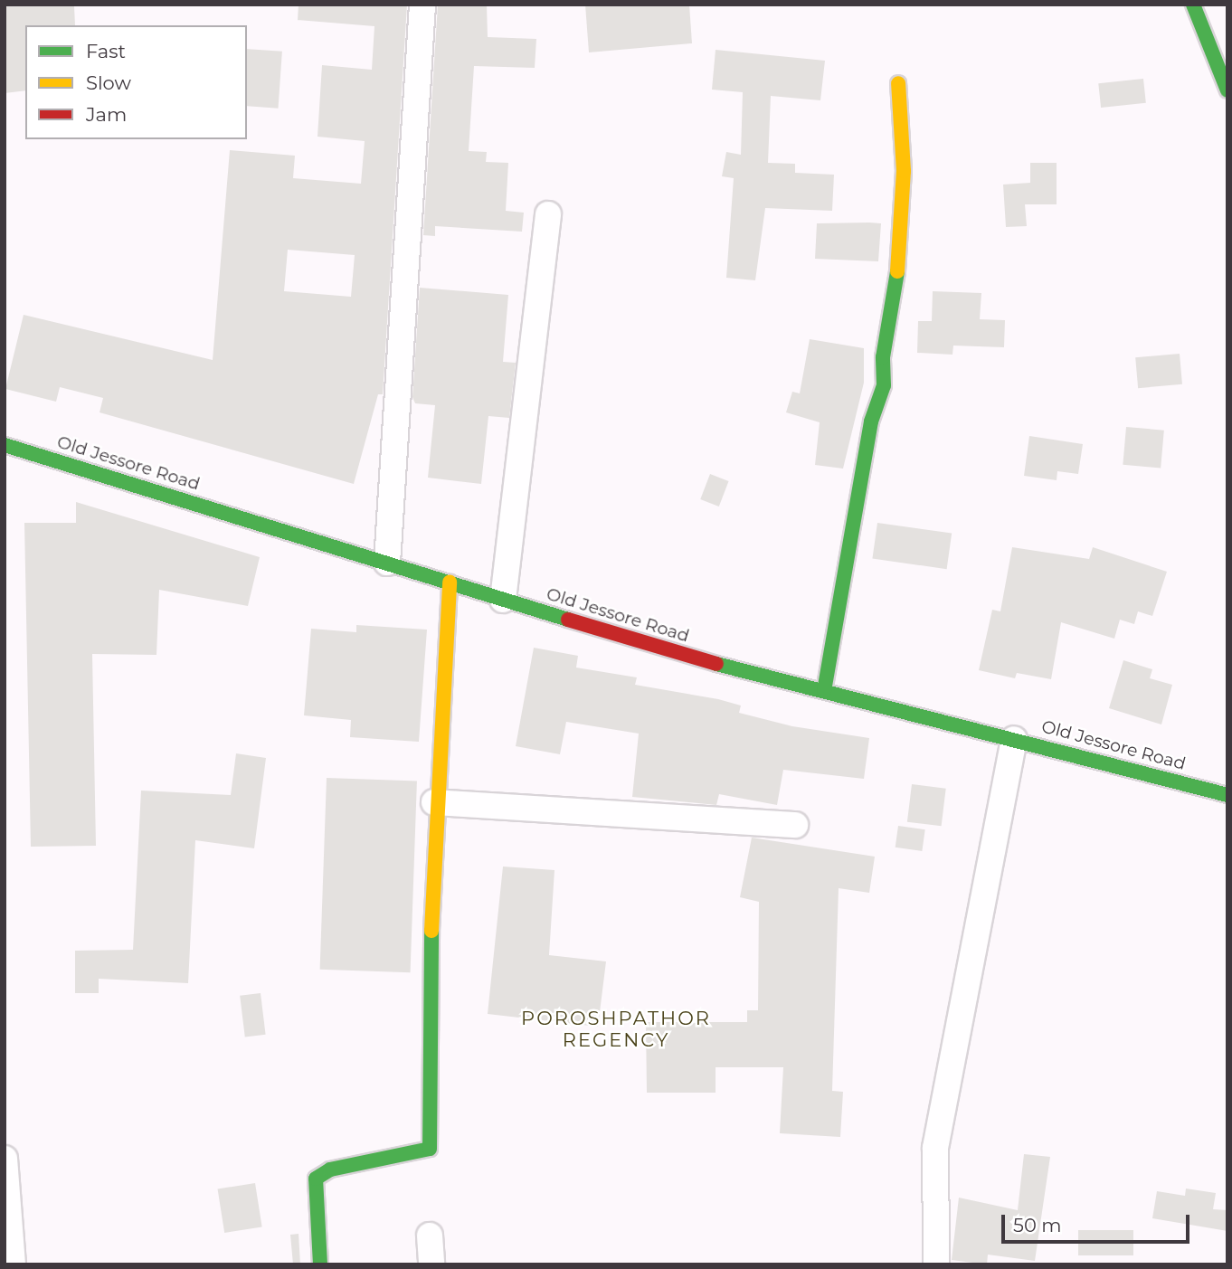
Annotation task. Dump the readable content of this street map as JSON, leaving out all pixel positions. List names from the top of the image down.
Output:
{
  "streets": {
    "main road": ["Old Jessore Road"]
  },
  "districts": ["POROSHPATHOR REGENCY"],
  "legend": ["Fast", "Slow", "Jam"],
  "scale_bar": "50 m"
}
